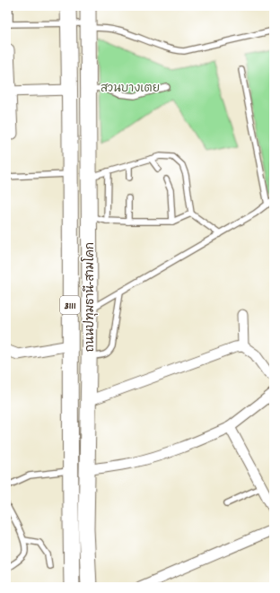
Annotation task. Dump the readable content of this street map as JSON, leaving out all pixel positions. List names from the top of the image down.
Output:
{
  "streets": {
    "main road": ["ถนนปทุมธานี-สามโคก", "3111"]
  },
  "parks": ["สวนบางเตย"]
}
